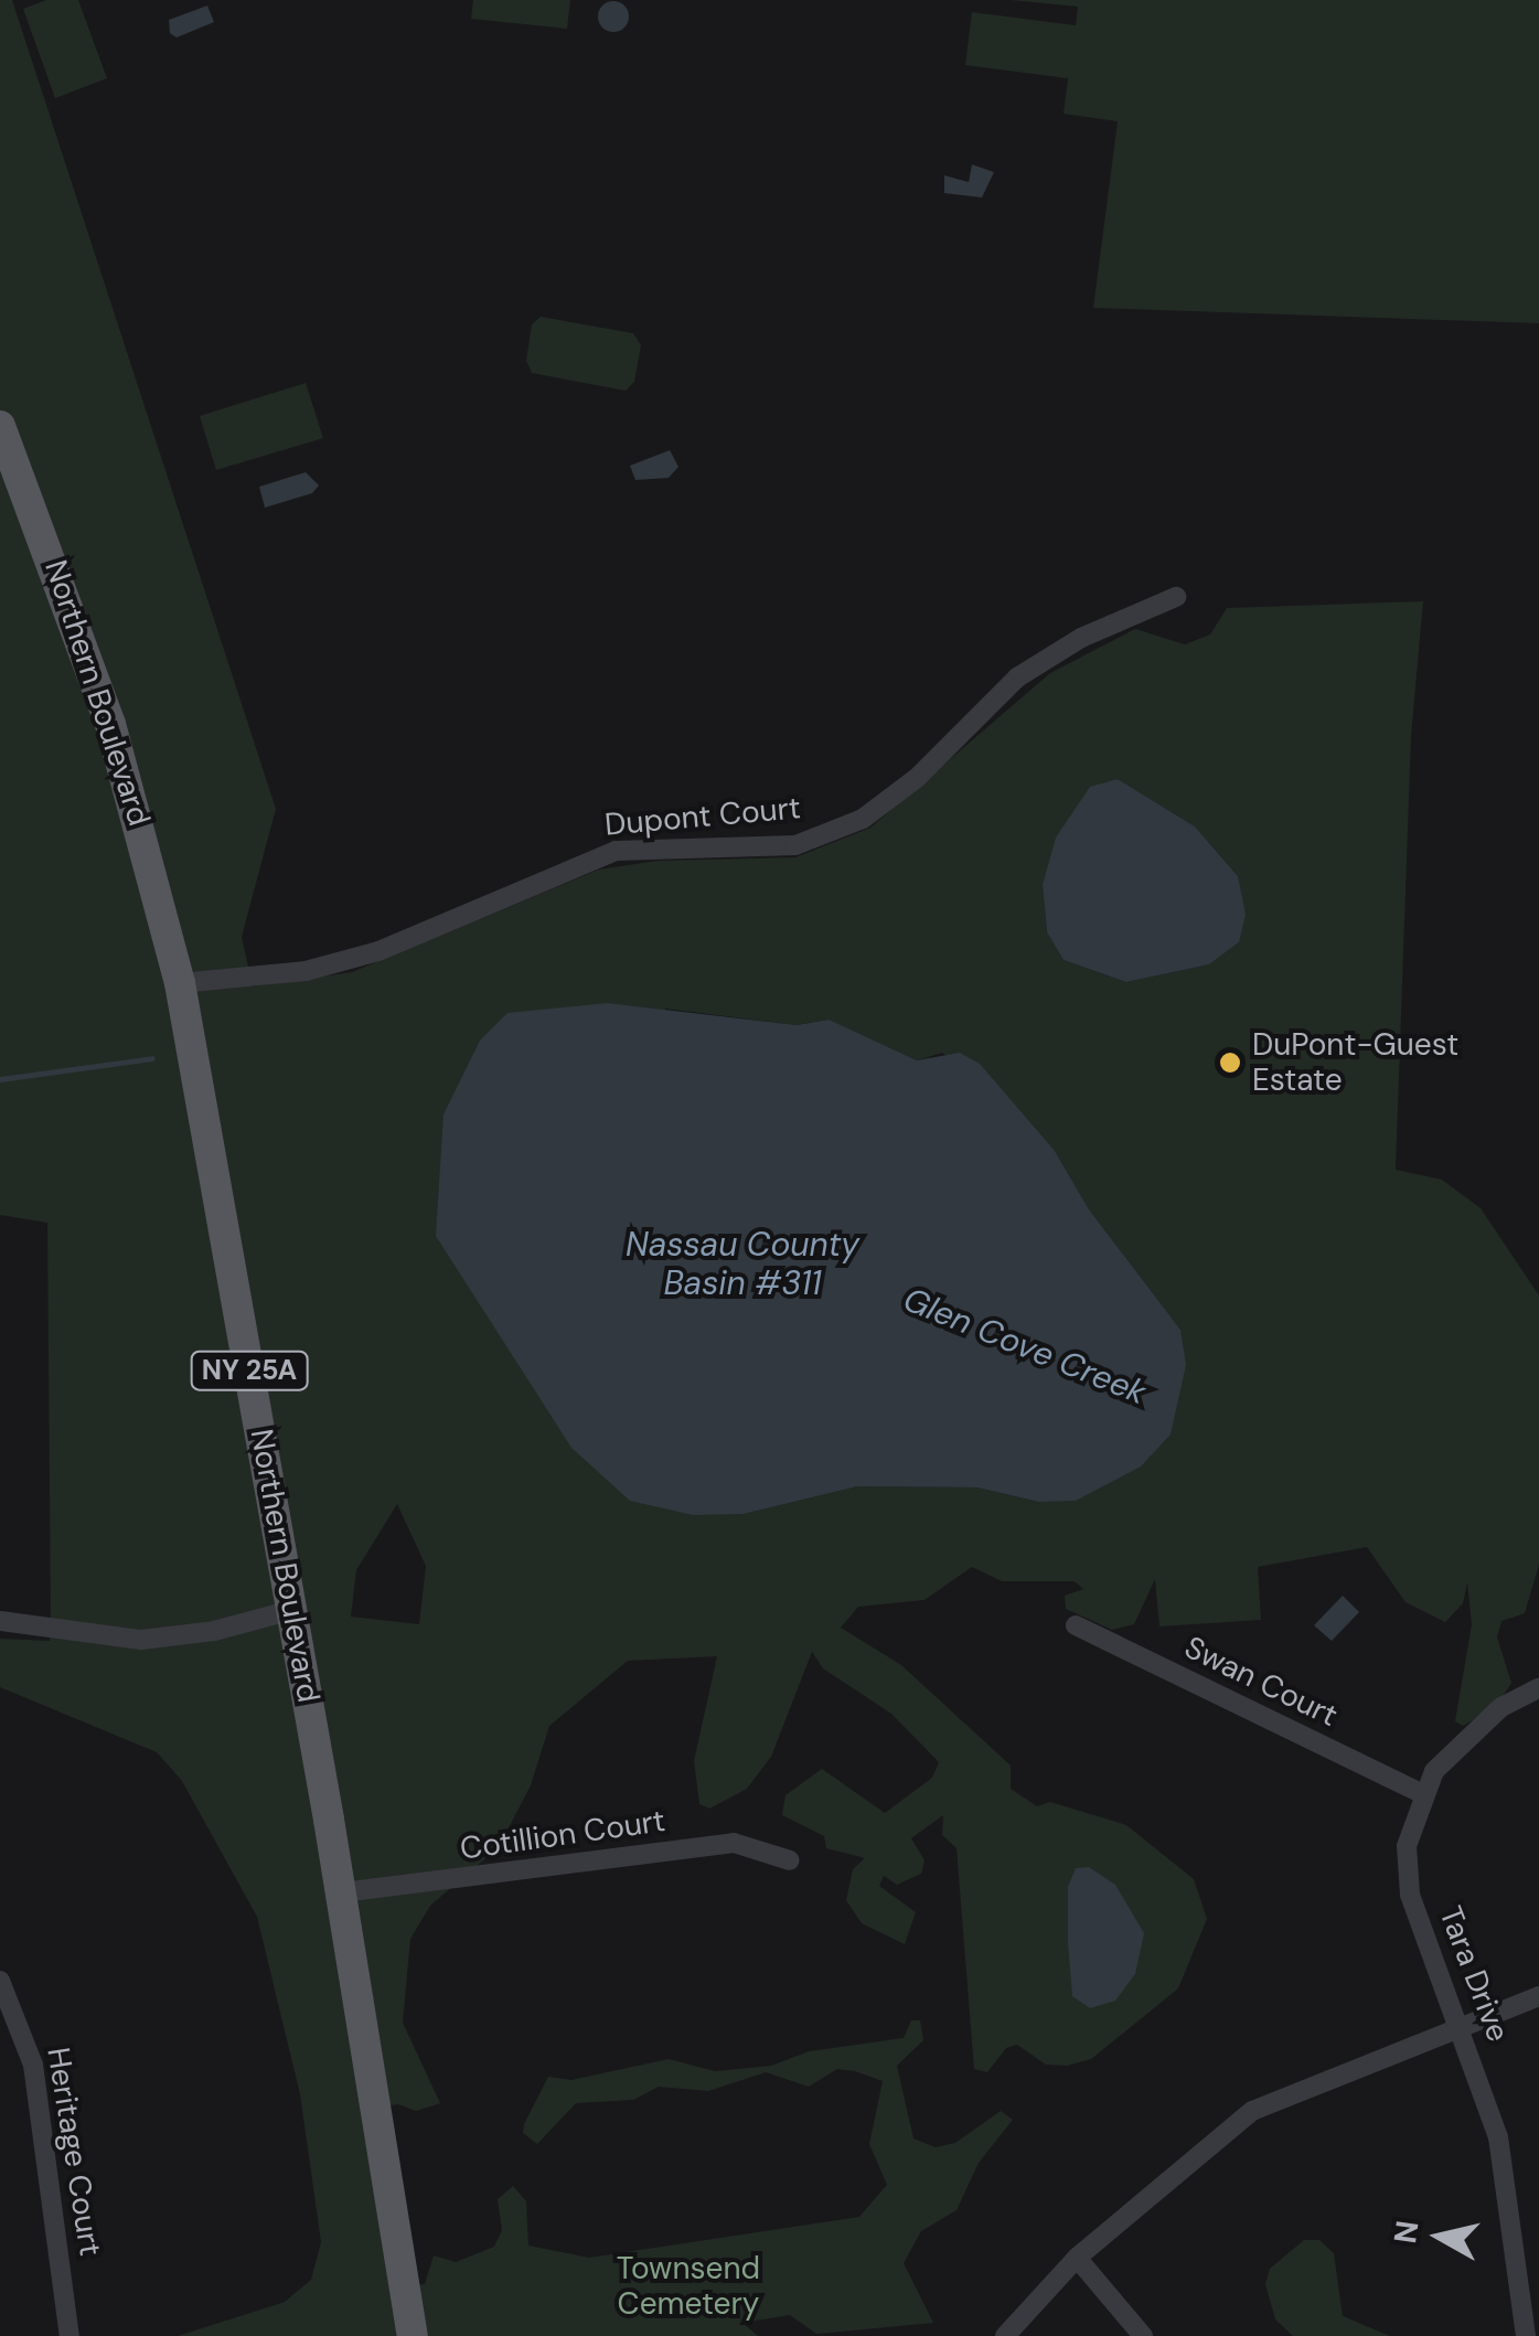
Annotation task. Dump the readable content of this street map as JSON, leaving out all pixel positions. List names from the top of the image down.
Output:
{
  "streets": {
    "main road": ["Northern Boulevard", "NY 25A"],
    "street": [
      "Dupont Court",
      "Swan Court",
      "Cotillion Court",
      "Tara Drive",
      "Heritage Court"
    ]
  },
  "crossings": [
    ["Northern Boulevard", "Dupont Court"],
    ["Northern Boulevard", "Cotillion Court"],
    ["Swan Court", "Tara Drive"]
  ],
  "water": ["Nassau County Basin #311", "Glen Cove Creek"],
  "parks": ["Townsend Cemetery"],
  "places": ["DuPont-Guest Estate"],
  "north": "left"
}
